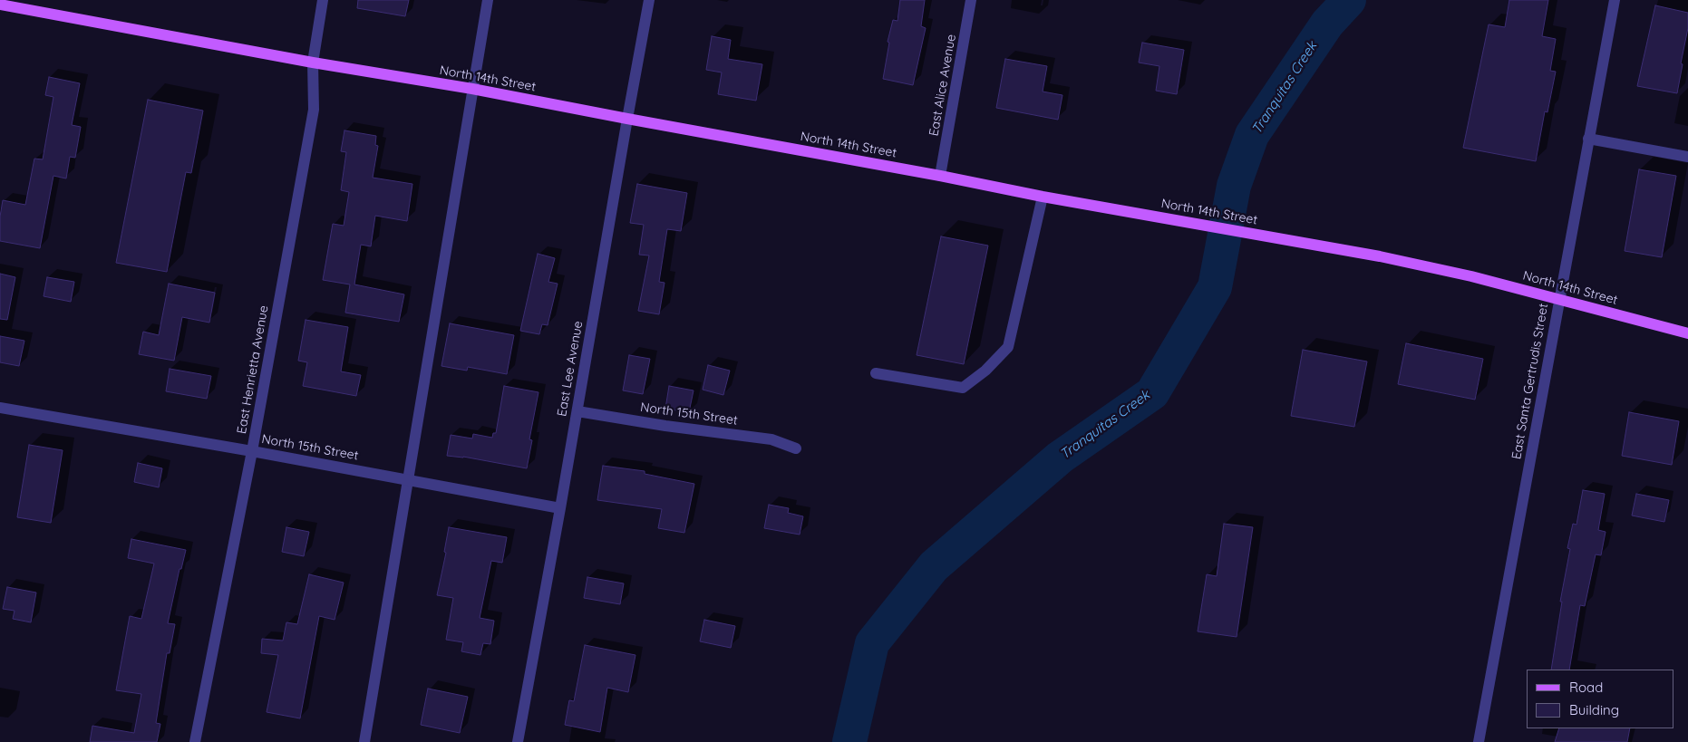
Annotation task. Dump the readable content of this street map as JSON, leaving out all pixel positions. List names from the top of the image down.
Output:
{
  "streets": {
    "main road": ["North 14th Street"],
    "street": [
      "East Alice Avenue",
      "East Lee Avenue",
      "East Henrietta Avenue",
      "East Santa Gertrudis Street",
      "North 15th Street"
    ]
  },
  "crossings": [
    ["North 14th Street", "East Alice Avenue"],
    ["North 14th Street", "East Lee Avenue"],
    ["North 14th Street", "East Henrietta Avenue"],
    ["North 14th Street", "East Santa Gertrudis Street"],
    ["East Lee Avenue", "North 15th Street"],
    ["East Henrietta Avenue", "North 15th Street"]
  ],
  "water": ["Tranquitas Creek"],
  "legend": ["Road", "Building"]
}
